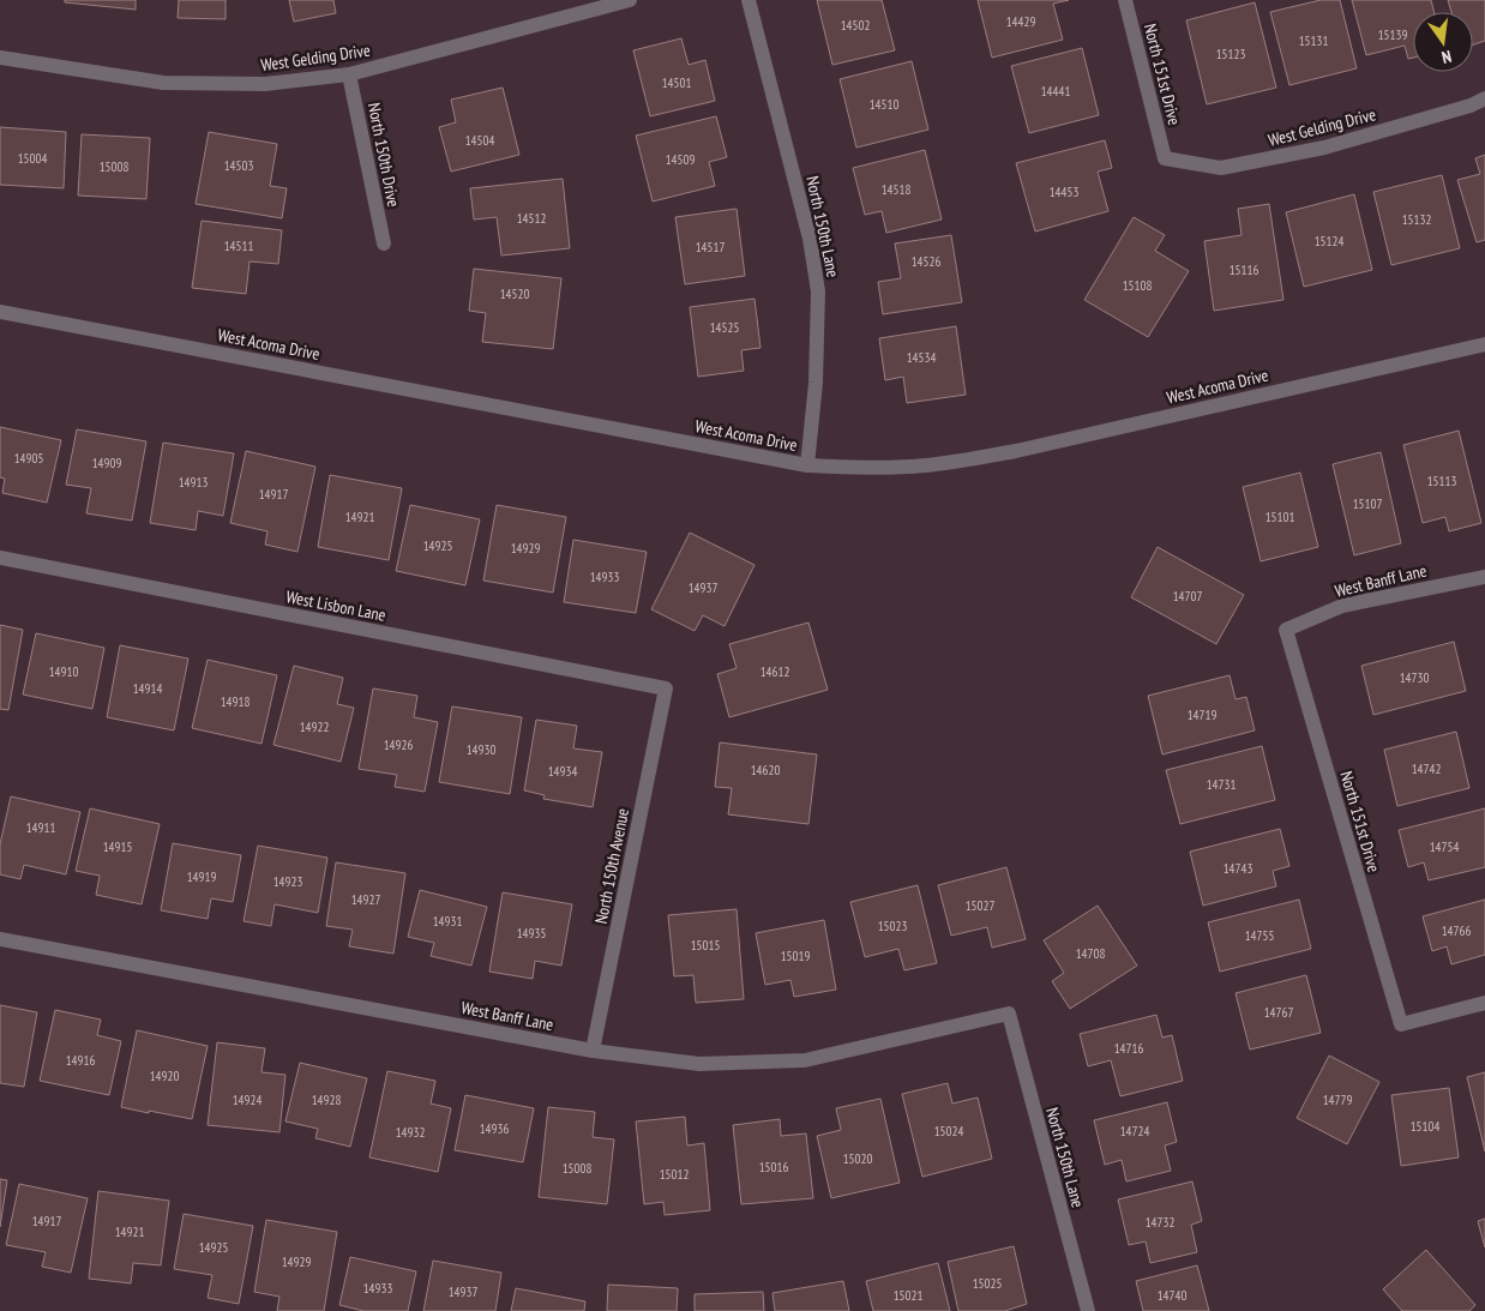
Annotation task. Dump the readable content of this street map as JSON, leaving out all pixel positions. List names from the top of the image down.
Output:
{
  "streets": {
    "street": [
      "West Gelding Drive",
      "North 151st Drive",
      "North 150th Drive",
      "North 150th Lane",
      "West Acoma Drive",
      "West Banff Lane",
      "West Lisbon Lane",
      "North 150th Avenue"
    ]
  },
  "crossings": [
    ["West Gelding Drive", "North 151st Drive"],
    ["West Gelding Drive", "North 150th Drive"],
    ["North 151st Drive", "West Banff Lane"],
    ["North 150th Lane", "West Acoma Drive"],
    ["North 150th Lane", "West Banff Lane"],
    ["West Banff Lane", "North 150th Avenue"],
    ["West Lisbon Lane", "North 150th Avenue"]
  ],
  "house_numbers": [
    "14429",
    "14502",
    "15139",
    "15131",
    "15123",
    "14501",
    "14441",
    "14510",
    "14504",
    "15004",
    "14509",
    "14503",
    "15008",
    "14518",
    "14453",
    "14512",
    "15132",
    "15124",
    "14511",
    "14517",
    "14526",
    "15116",
    "15108",
    "14520",
    "14525",
    "14534",
    "14905",
    "14909",
    "15113",
    "14913",
    "14917",
    "15107",
    "14921",
    "15101",
    "14925",
    "14929",
    "14933",
    "14937",
    "14707",
    "14910",
    "14612",
    "14730",
    "14914",
    "14918",
    "14719",
    "14922",
    "14926",
    "14930",
    "14742",
    "14620",
    "14934",
    "14731",
    "14911",
    "14915",
    "14754",
    "14743",
    "14919",
    "14923",
    "14927",
    "15027",
    "14931",
    "15023",
    "14766",
    "14935",
    "14755",
    "15015",
    "14708",
    "15019",
    "14767",
    "14716",
    "14916",
    "14920",
    "14924",
    "14928",
    "14779",
    "15104",
    "14936",
    "15024",
    "14724",
    "14932",
    "15020",
    "15016",
    "15008",
    "15012",
    "14917",
    "14732",
    "14921",
    "14925",
    "14929",
    "15025",
    "14933",
    "14937",
    "15021",
    "14740"
  ],
  "north": "bottom"
}
